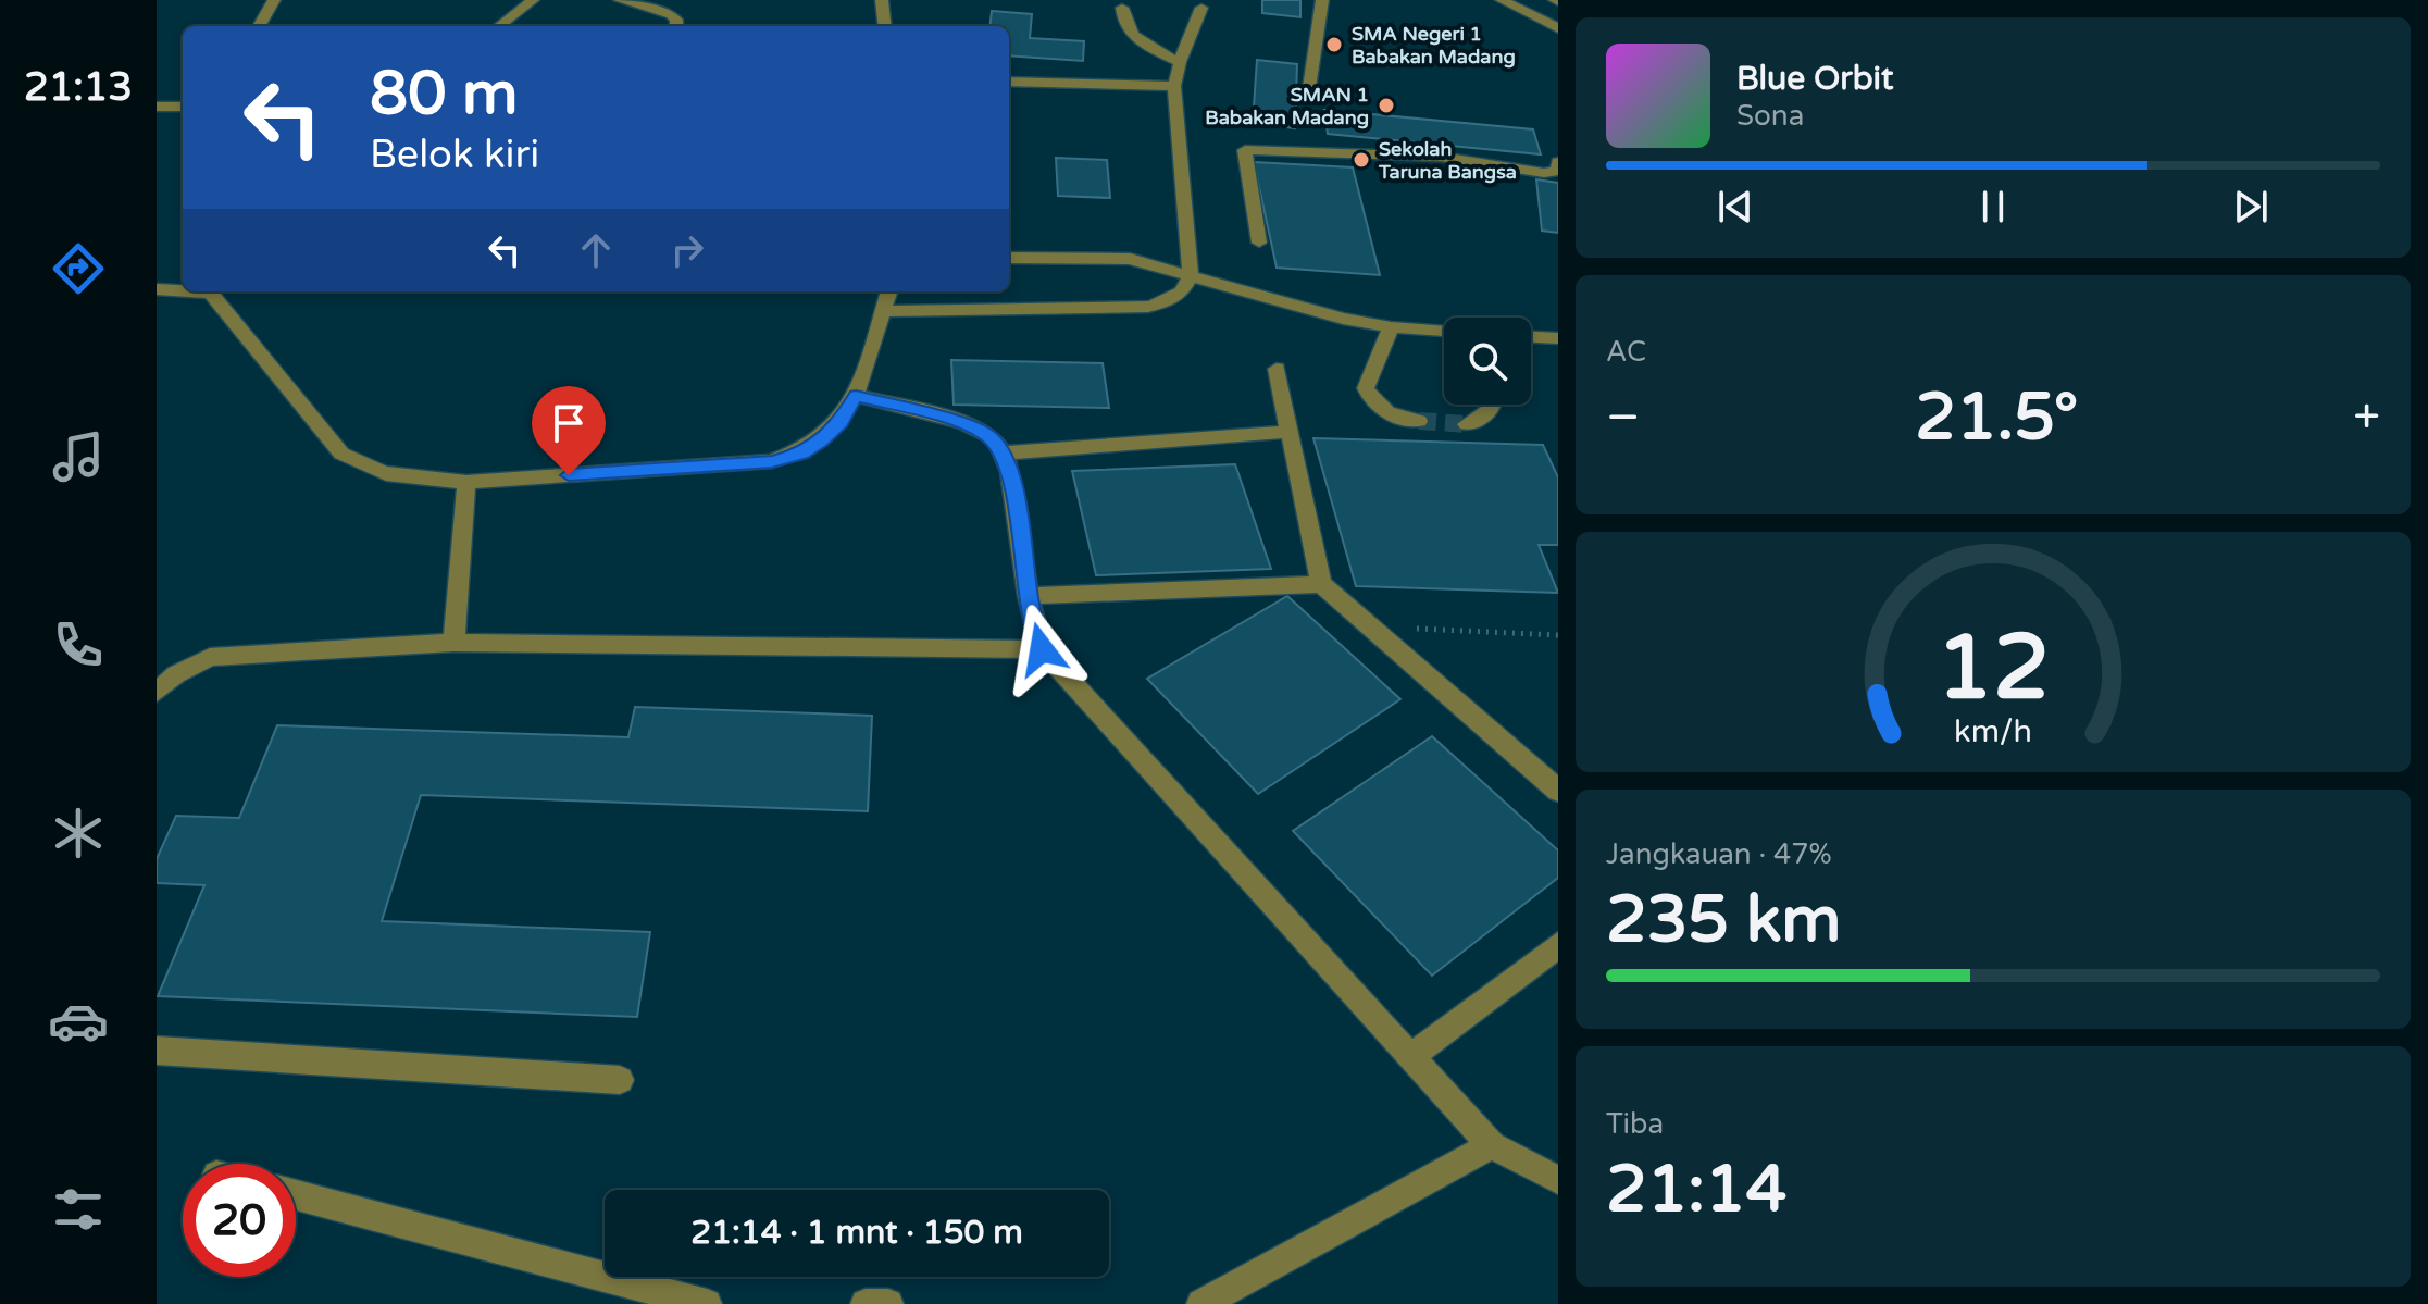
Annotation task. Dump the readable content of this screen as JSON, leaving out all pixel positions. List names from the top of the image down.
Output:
{
  "places": ["SMA Negeri 1 Babakan Madang", "SMAN 1 Babakan Madang", "Sekolah Taruna Bangsa"],
  "page": {
    "tabs": "21:13",
    "turn": ["80 m", "Belok kiri"],
    "song": ["Blue Orbit", "Sona"],
    "tile": [
      "AC",
      ["Jangkauan · 47%", "235 km"],
      ["Tiba", "21:14"]
    ],
    "heat": ["−", "21.5°", "+"],
    "limit": "20",
    "trip": "21:14 · 1 mnt · 150 m",
    "gauge": ["12", "km/h"]
  }
}
